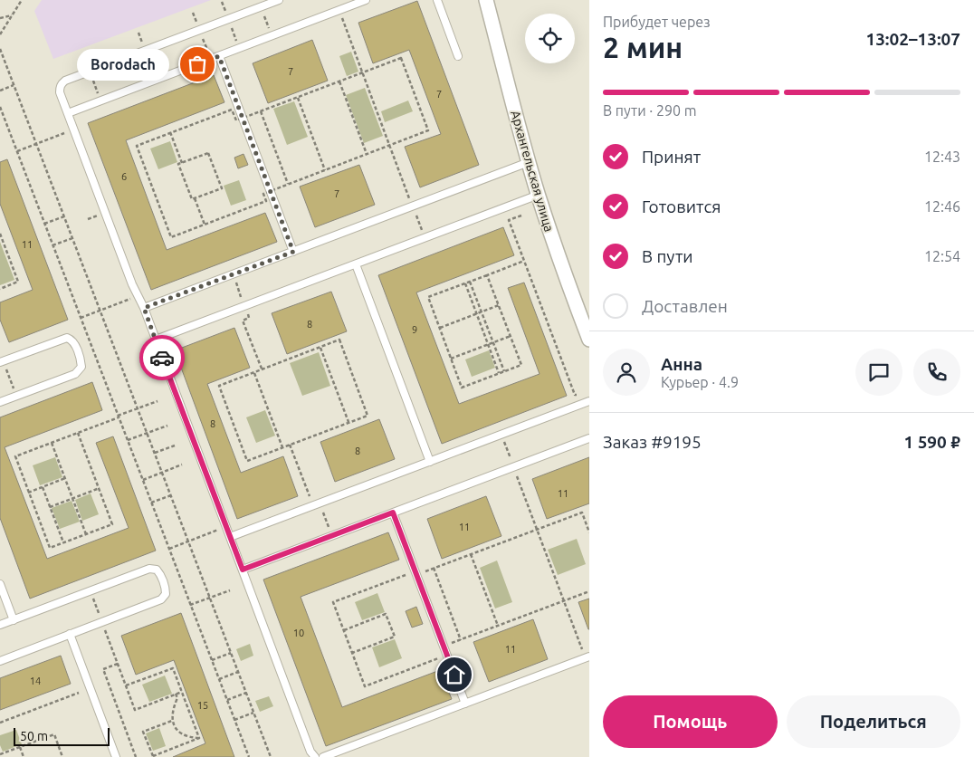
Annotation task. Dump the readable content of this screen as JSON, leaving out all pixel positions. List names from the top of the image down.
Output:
{
  "streets": {
    "street": ["Архангельская улица"]
  },
  "places": ["Borodach"],
  "house_numbers": [
    "7",
    "7",
    "6",
    "7",
    "11",
    "8",
    "9",
    "8",
    "8",
    "11",
    "11",
    "10",
    "11",
    "14",
    "15"
  ],
  "scale_bar": "50 m",
  "page": {
    "heading": ["2 мин", "Прибудет через", "13:02–13:07"],
    "panel": [
      "Анна",
      "Курьер · 4.9",
      "Заказ #9195",
      "1 590 ₽"
    ],
    "bubble": "Borodach",
    "bar": "В пути · 290 m",
    "list": [
      ["Принят", "12:43"],
      ["Готовится", "12:46"],
      ["В пути", "12:54"],
      "Доставлен"
    ],
    "buttons": ["Помощь", "Поделиться"],
    "scale": "50 m"
  }
}
